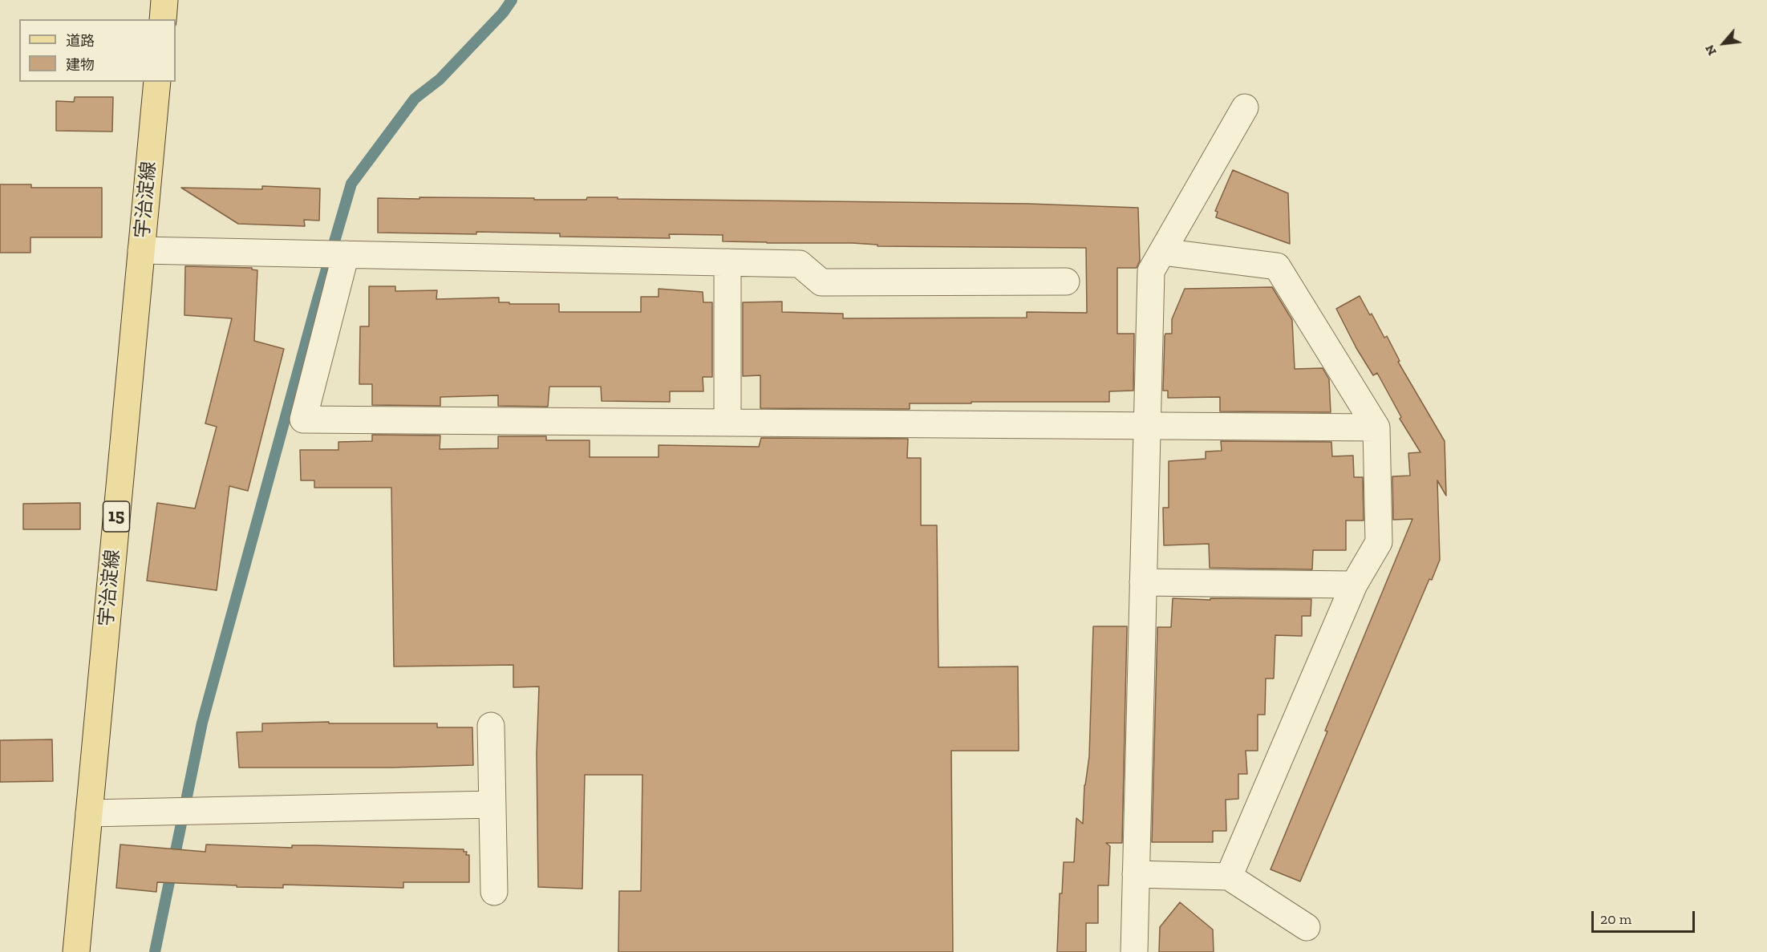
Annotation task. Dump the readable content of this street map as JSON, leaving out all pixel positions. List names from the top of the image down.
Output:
{
  "streets": {
    "main road": ["宇治淀線", "15"]
  },
  "legend": ["道路", "建物"],
  "scale_bar": "20 m",
  "north": "bottom left"
}
